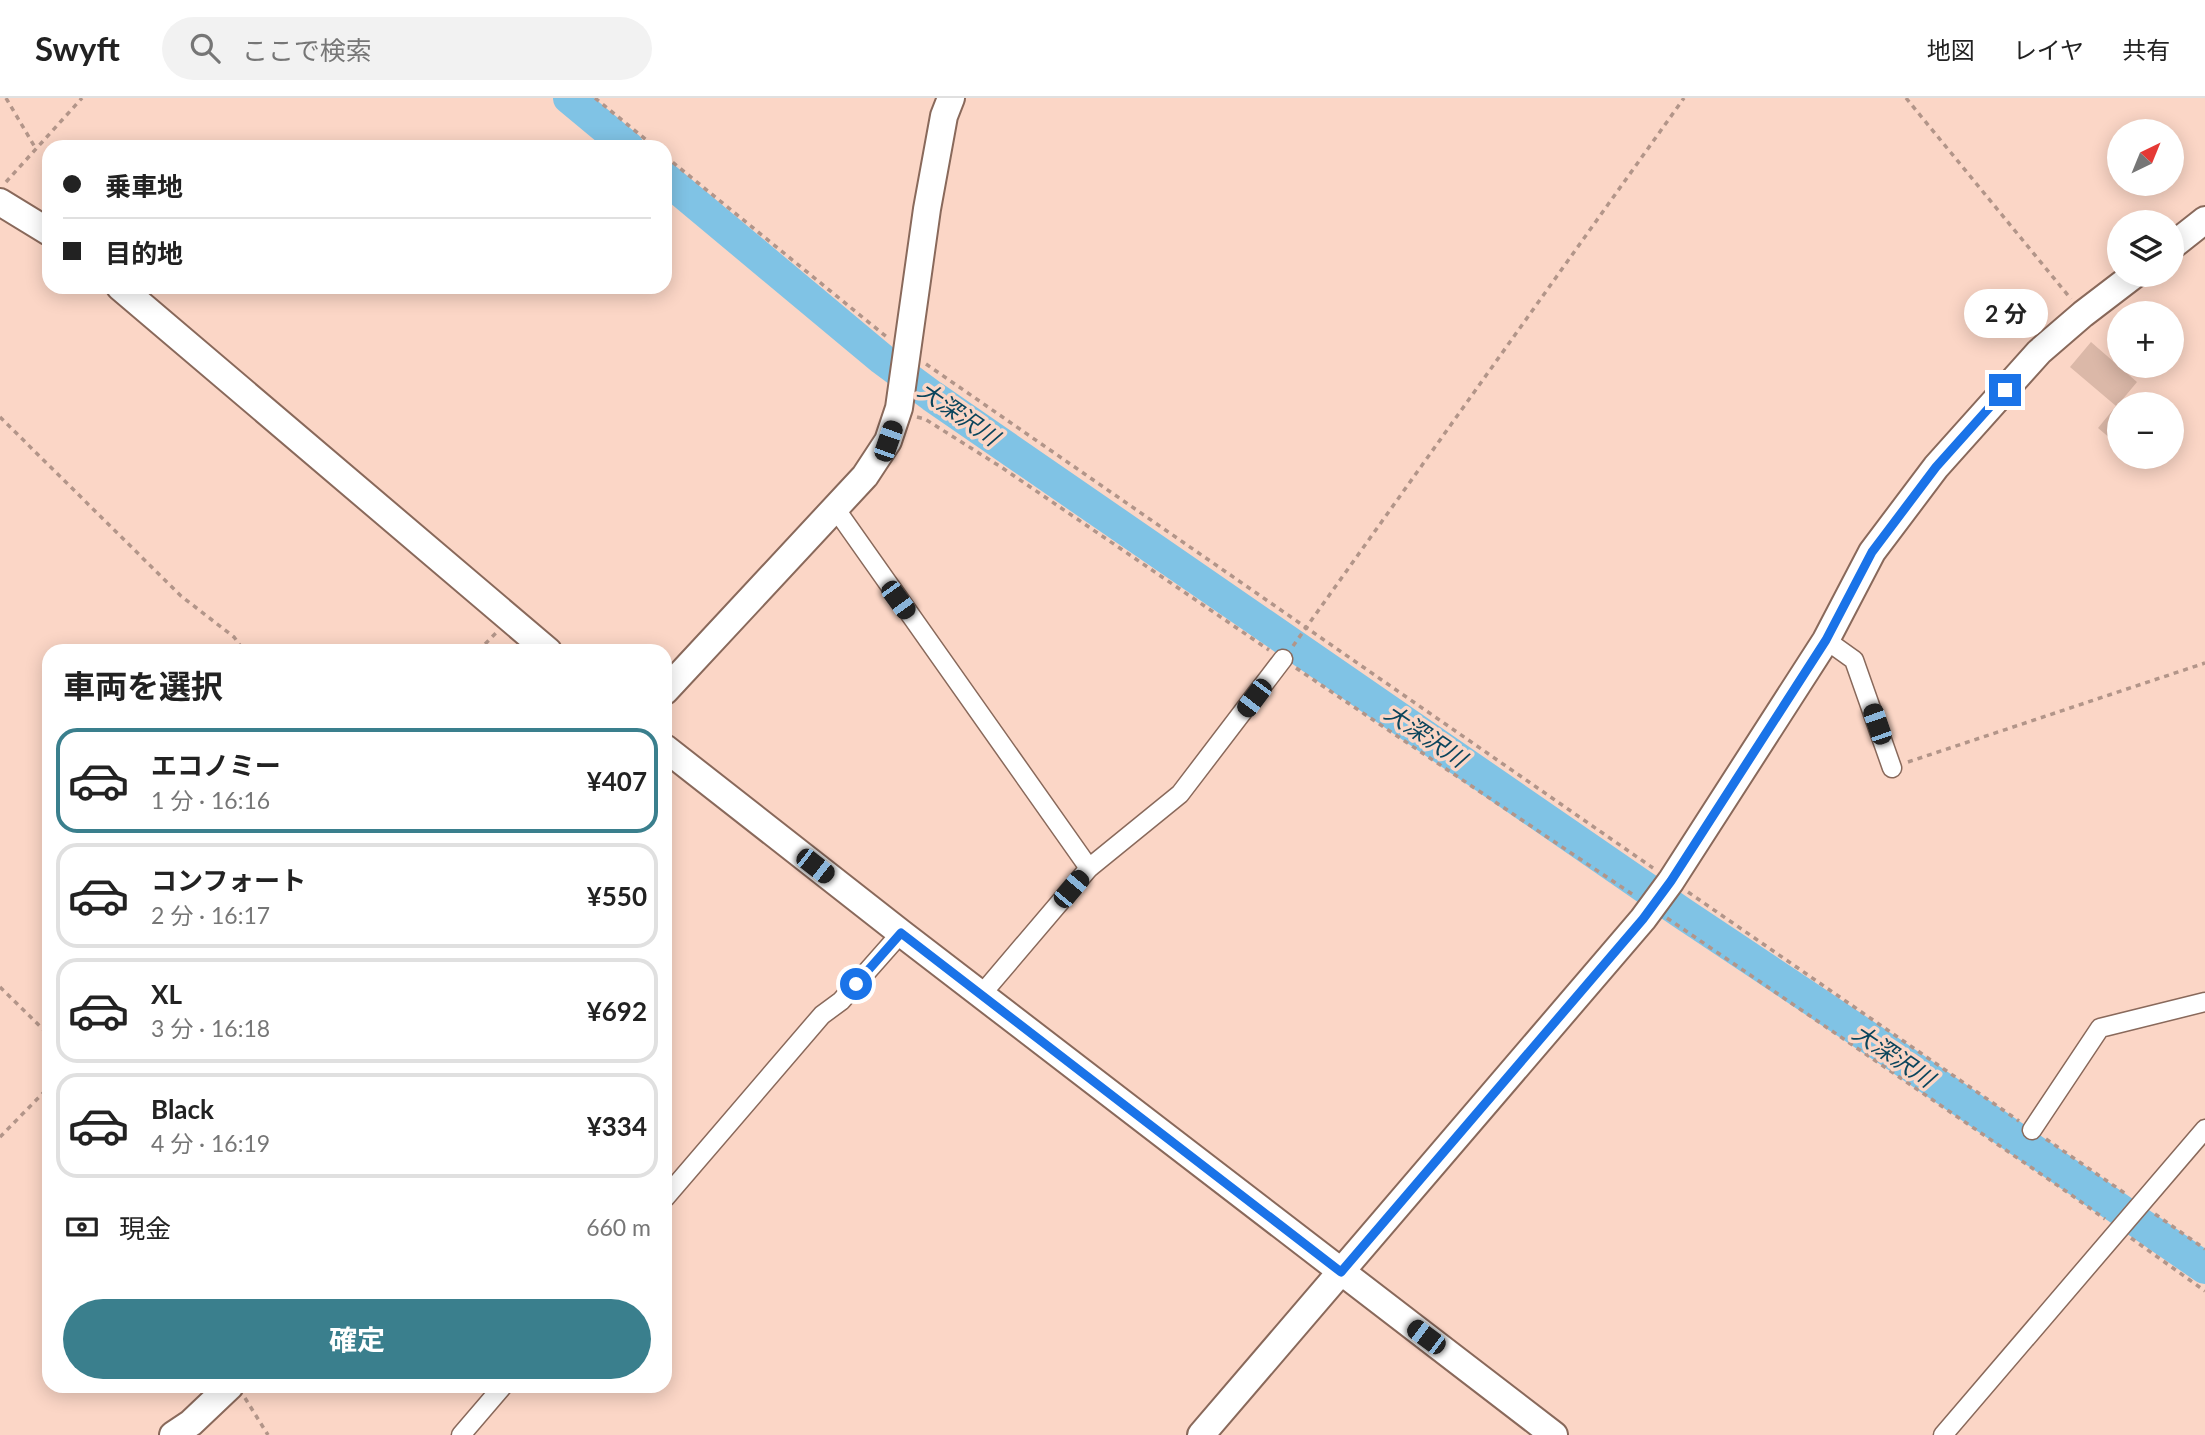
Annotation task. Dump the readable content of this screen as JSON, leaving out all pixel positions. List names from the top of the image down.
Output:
{
  "water": ["大深沢川"],
  "north": "top right",
  "page": {
    "header": "Swyft",
    "search": "ここで検索",
    "nav": ["地図", "レイヤ", "共有"],
    "map_buttons": ["+", "−"],
    "banner": ["乗車地", "目的地"],
    "bubble": "2 分",
    "heading": "車両を選択",
    "list": [
      {
        "name": "エコノミー",
        "note": "1 分 · 16:16",
        "value": "¥407"
      },
      {
        "name": "コンフォート",
        "note": "2 分 · 16:17",
        "value": "¥550"
      },
      {
        "name": "XL",
        "note": "3 分 · 16:18",
        "value": "¥692"
      },
      {
        "name": "Black",
        "note": "4 分 · 16:19",
        "value": "¥334"
      }
    ],
    "pay": ["現金", "660 m"],
    "buttons": "確定"
  }
}
